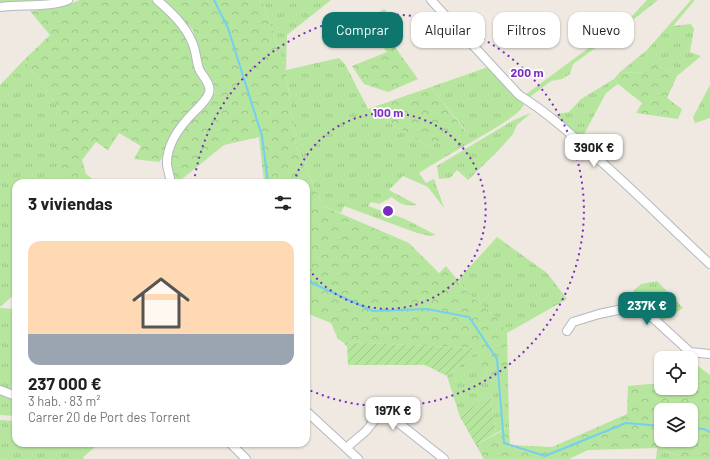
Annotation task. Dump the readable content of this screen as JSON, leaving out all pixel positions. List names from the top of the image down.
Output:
{
  "page": {
    "chip": [
      "Comprar",
      "Alquilar",
      "Filtros",
      "Nuevo"
    ],
    "price": ["390K €", "237K €", "197K €"],
    "heading": "3 viviendas",
    "list": [
      {
        "name": "237 000 €",
        "note": "3 hab. · 83 m² · Carrer 20 de Port des Torrent"
      }
    ]
  },
  "rings": ["200 m", "100 m"]
}
